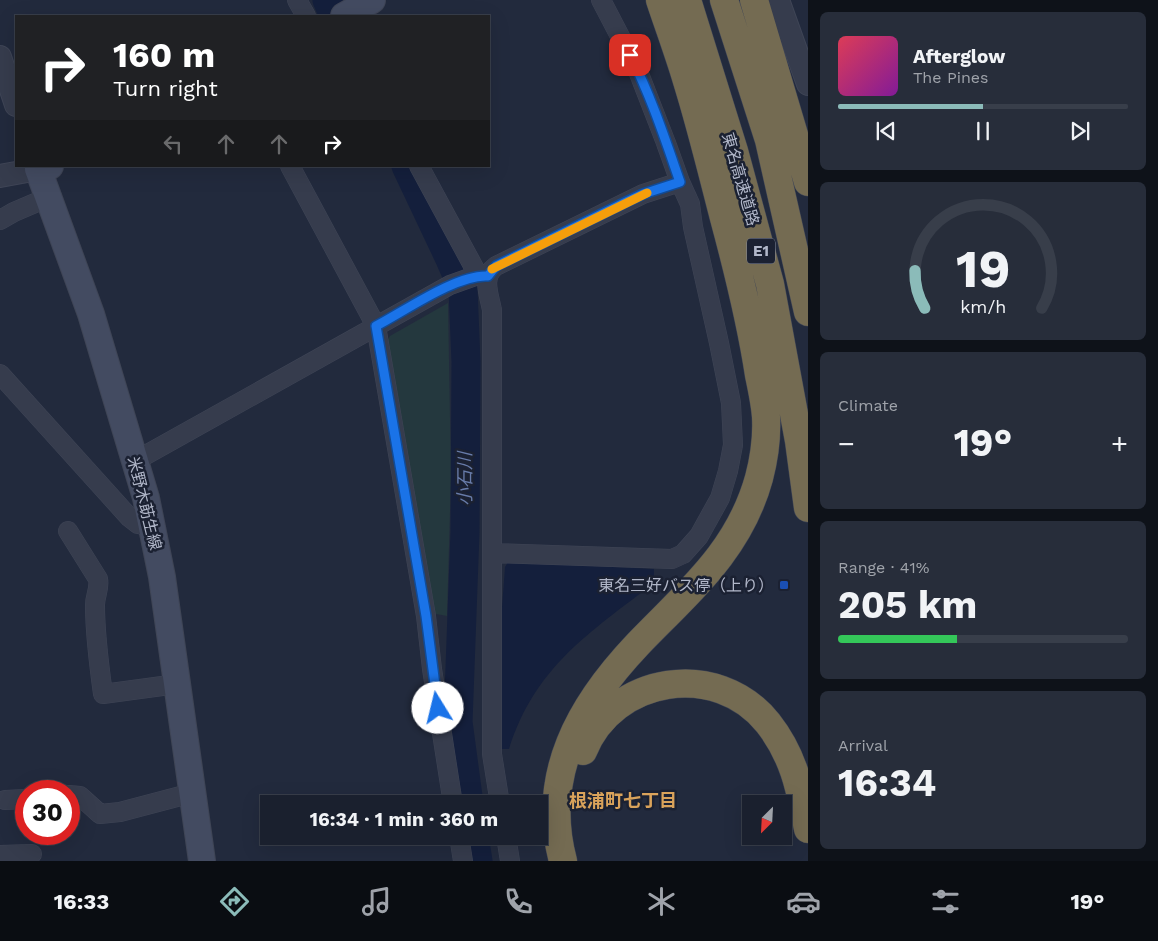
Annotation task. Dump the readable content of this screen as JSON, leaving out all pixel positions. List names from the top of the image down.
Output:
{
  "streets": {
    "highway": ["東名高速道路", "E1"],
    "main road": ["米野木莇生線"]
  },
  "districts": ["根浦町七丁目"],
  "water": ["小石川"],
  "places": {
    "transit": ["東名三好バス停（上り）"]
  },
  "north": "bottom left",
  "page": {
    "turn": ["160 m", "Turn right"],
    "song": ["Afterglow", "The Pines"],
    "tile": [
      "Climate",
      ["Range · 41%", "205 km"],
      ["Arrival", "16:34"]
    ],
    "heat": ["−", "19°", "+"],
    "limit": "30",
    "trip": "16:34 · 1 min · 360 m",
    "tabs": ["16:33", "19°"],
    "gauge": ["19", "km/h"]
  }
}
